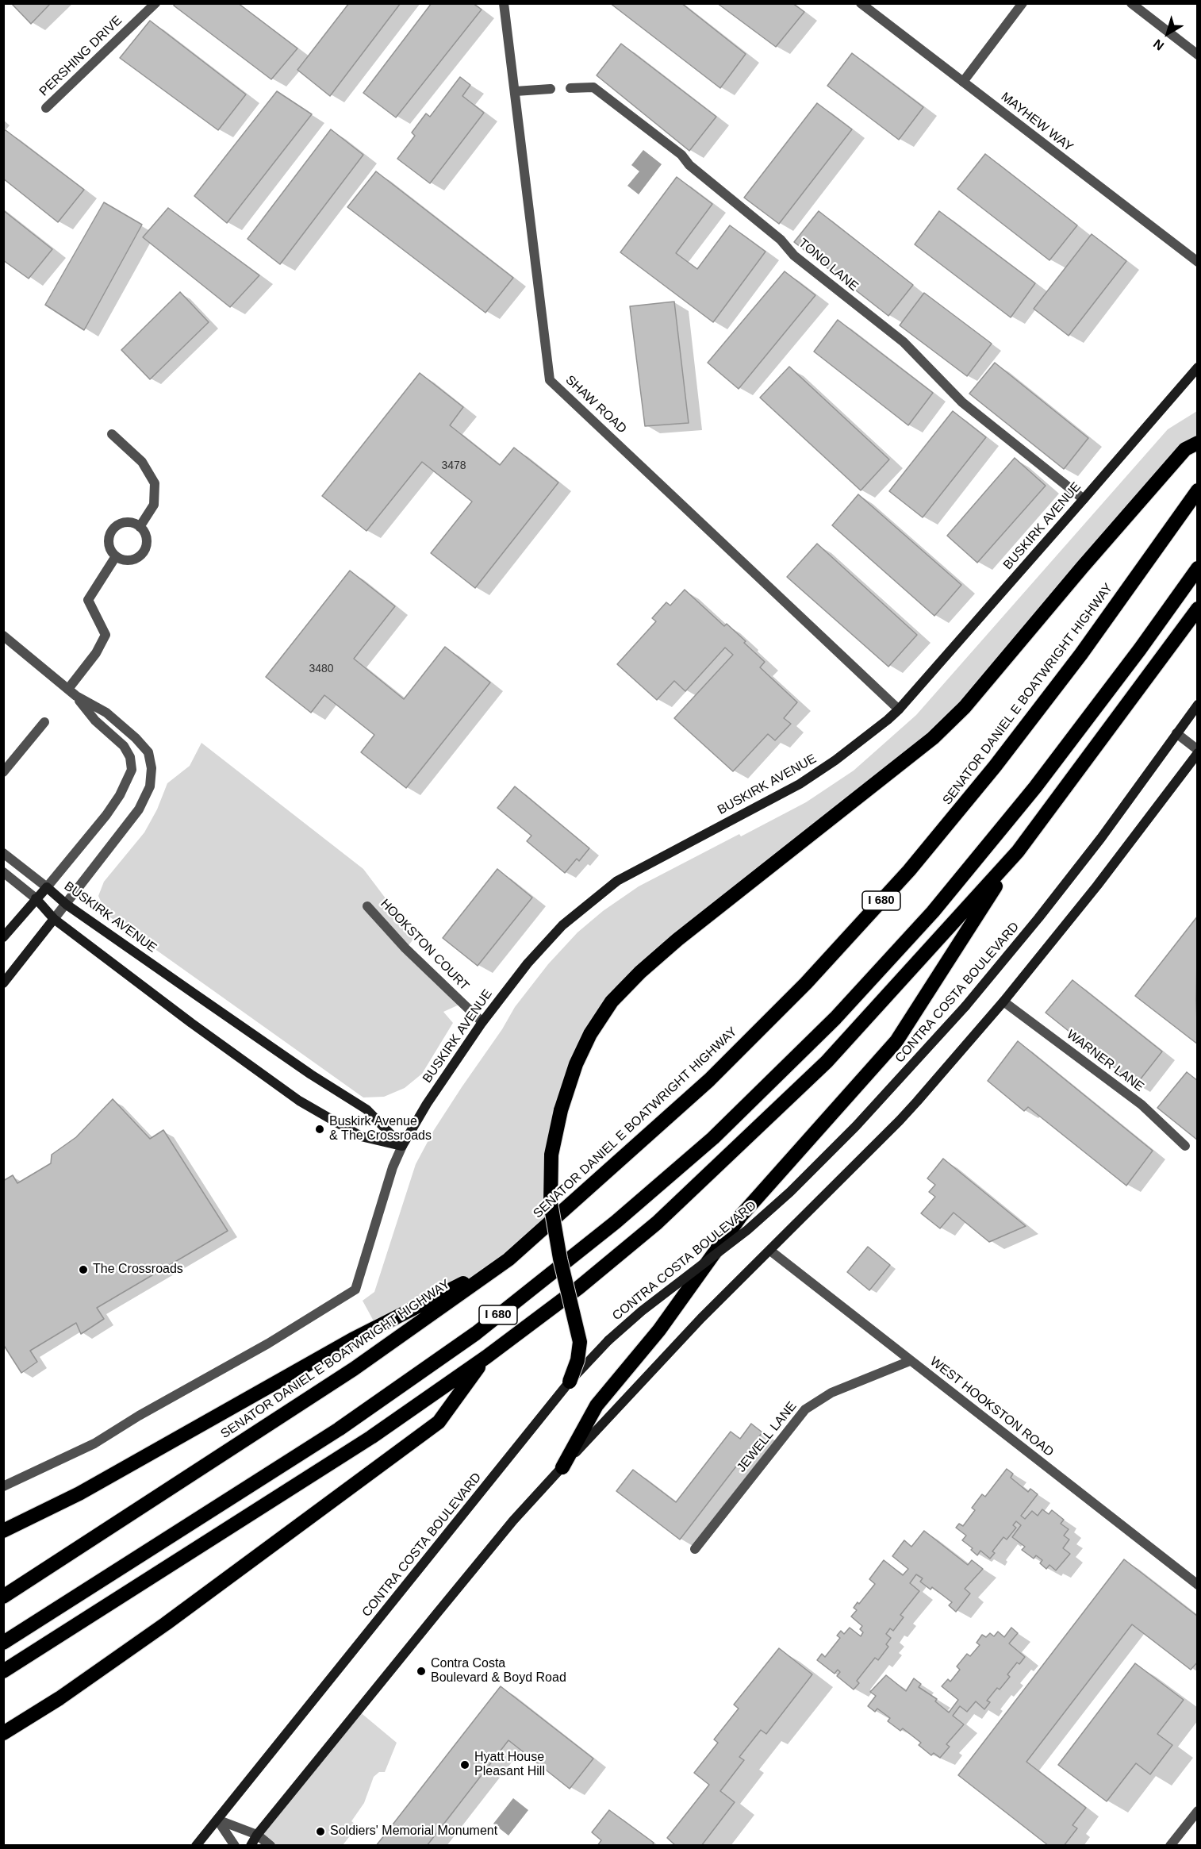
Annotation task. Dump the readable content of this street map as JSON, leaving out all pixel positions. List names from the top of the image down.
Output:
{
  "streets": {
    "highway": ["SENATOR DANIEL E BOATWRIGHT HIGHWAY", "I 680"],
    "main road": ["BUSKIRK AVENUE", "CONTRA COSTA BOULEVARD"],
    "street": [
      "PERSHING DRIVE",
      "MAYHEW WAY",
      "TONO LANE",
      "SHAW ROAD",
      "HOOKSTON COURT",
      "WARNER LANE",
      "WEST HOOKSTON ROAD",
      "JEWELL LANE"
    ]
  },
  "crossings": [
    ["TONO LANE", "BUSKIRK AVENUE"],
    ["SHAW ROAD", "BUSKIRK AVENUE"],
    ["BUSKIRK AVENUE", "HOOKSTON COURT"],
    ["WEST HOOKSTON ROAD", "JEWELL LANE"]
  ],
  "places": [
    "Buskirk Avenue & The Crossroads",
    "The Crossroads",
    "Contra Costa Boulevard & Boyd Road",
    "Hyatt House Pleasant Hill",
    "Soldiers' Memorial Monument"
  ],
  "house_numbers": ["3478", "3480"],
  "north": "bottom left"
}
